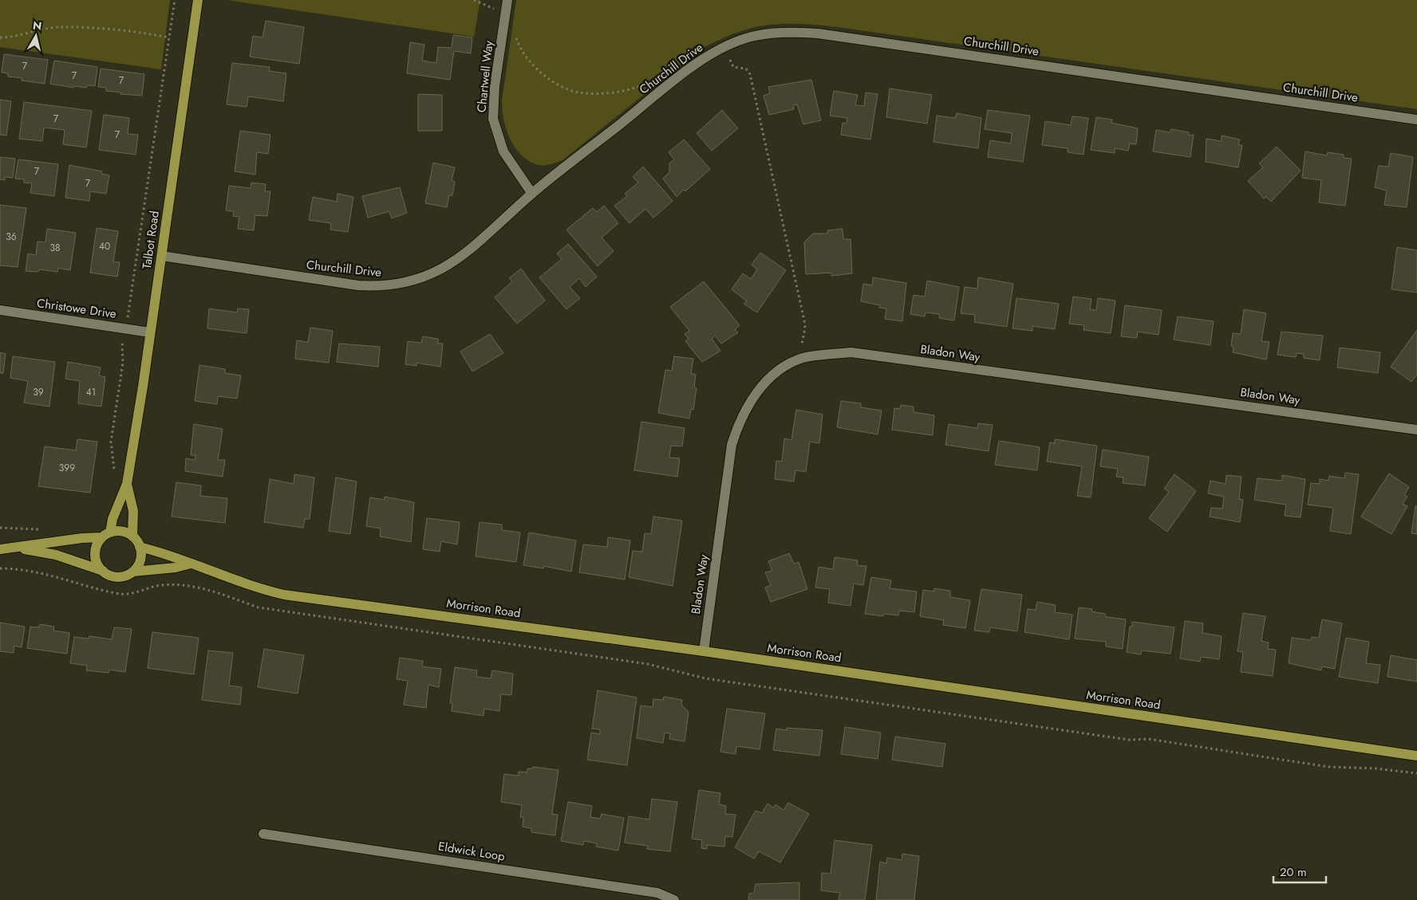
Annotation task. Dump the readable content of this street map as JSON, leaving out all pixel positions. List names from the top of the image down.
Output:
{
  "streets": {
    "main road": ["Talbot Road", "Morrison Road"],
    "street": [
      "Churchill Drive",
      "Chartwell Way",
      "Christowe Drive",
      "Bladon Way",
      "Eldwick Loop"
    ]
  },
  "crossings": [
    ["Churchill Drive", "Chartwell Way"],
    ["Churchill Drive", "Talbot Road"],
    ["Talbot Road", "Christowe Drive"],
    ["Talbot Road", "Morrison Road"],
    ["Bladon Way", "Morrison Road"]
  ],
  "house_numbers": [
    "7",
    "7",
    "7",
    "7",
    "7",
    "7",
    "7",
    "36",
    "40",
    "38",
    "39",
    "41",
    "399"
  ],
  "scale_bar": "20 m",
  "north": "top"
}
